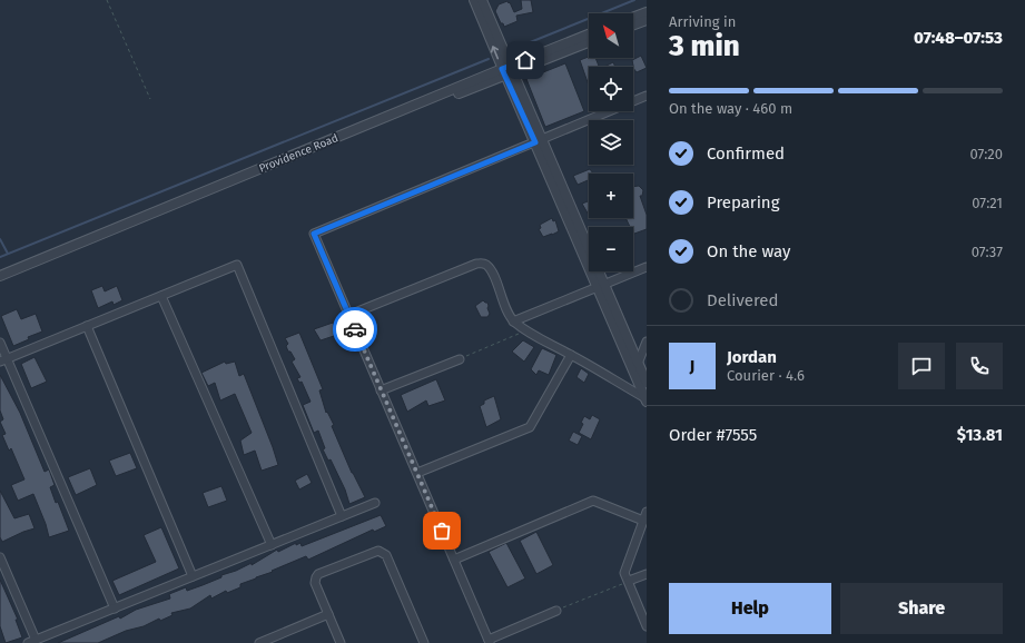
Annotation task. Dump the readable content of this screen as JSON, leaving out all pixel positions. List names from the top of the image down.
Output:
{
  "streets": {
    "street": ["Providence Road"]
  },
  "north": "top left",
  "page": {
    "heading": ["3 min", "Arriving in", "07:48–07:53"],
    "panel": [
      "Jordan",
      "Courier · 4.6",
      "Order #7555",
      "$13.81"
    ],
    "map_buttons": ["+", "−"],
    "bar": "On the way · 460 m",
    "list": [
      ["Confirmed", "07:20"],
      ["Preparing", "07:21"],
      ["On the way", "07:37"],
      "Delivered"
    ],
    "round": "J",
    "buttons": ["Help", "Share"]
  }
}
